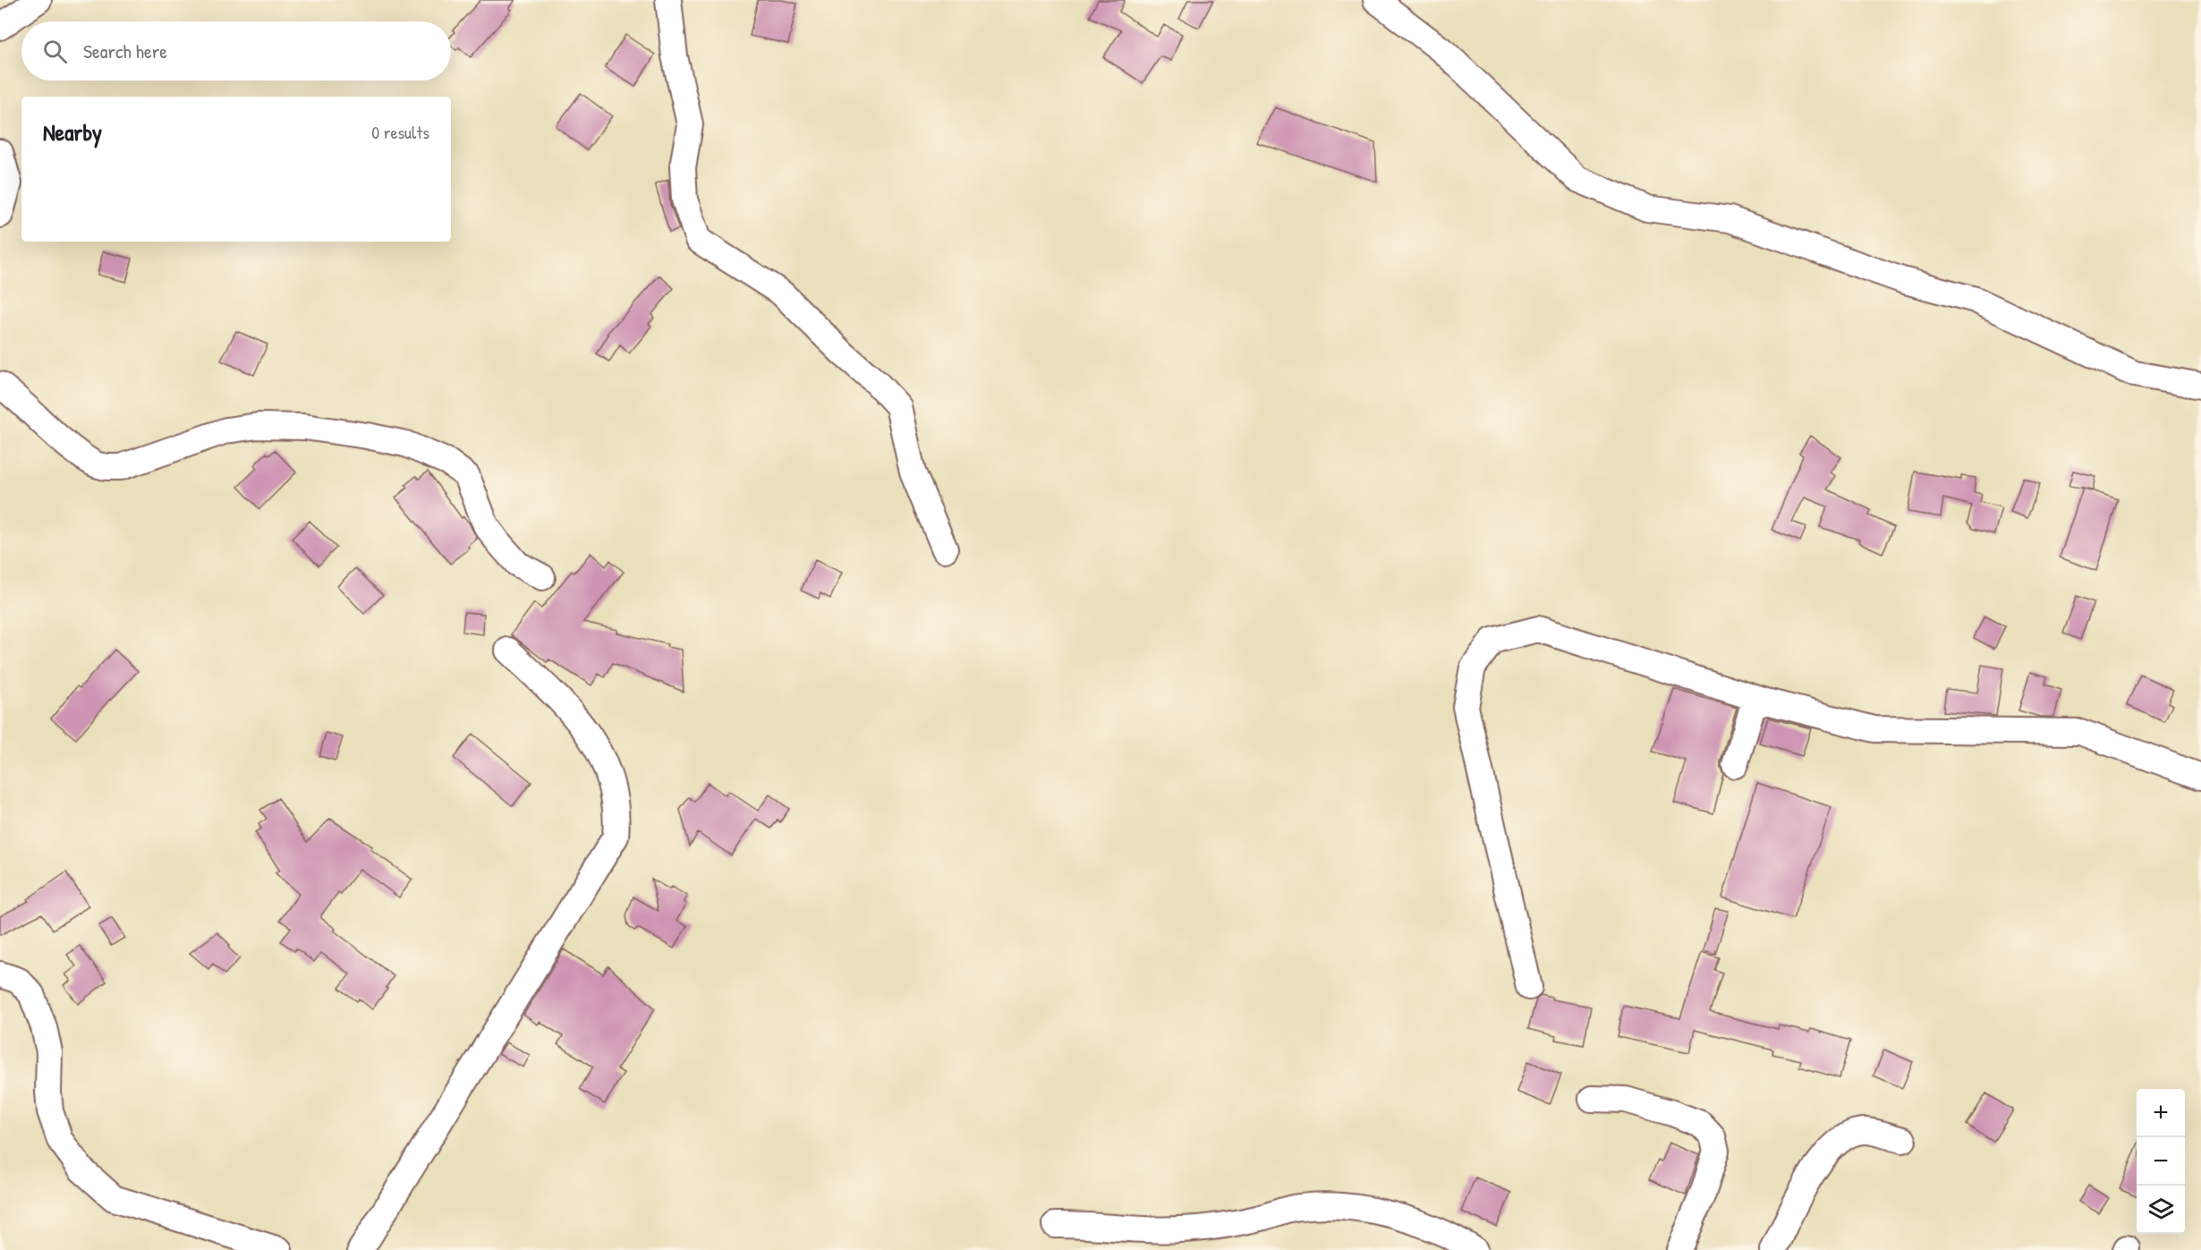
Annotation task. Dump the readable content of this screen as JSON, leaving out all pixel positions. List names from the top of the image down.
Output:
{
  "page": {
    "search": "Search here",
    "heading": ["Nearby", "0 results"],
    "map_buttons": ["+", "−"]
  }
}
